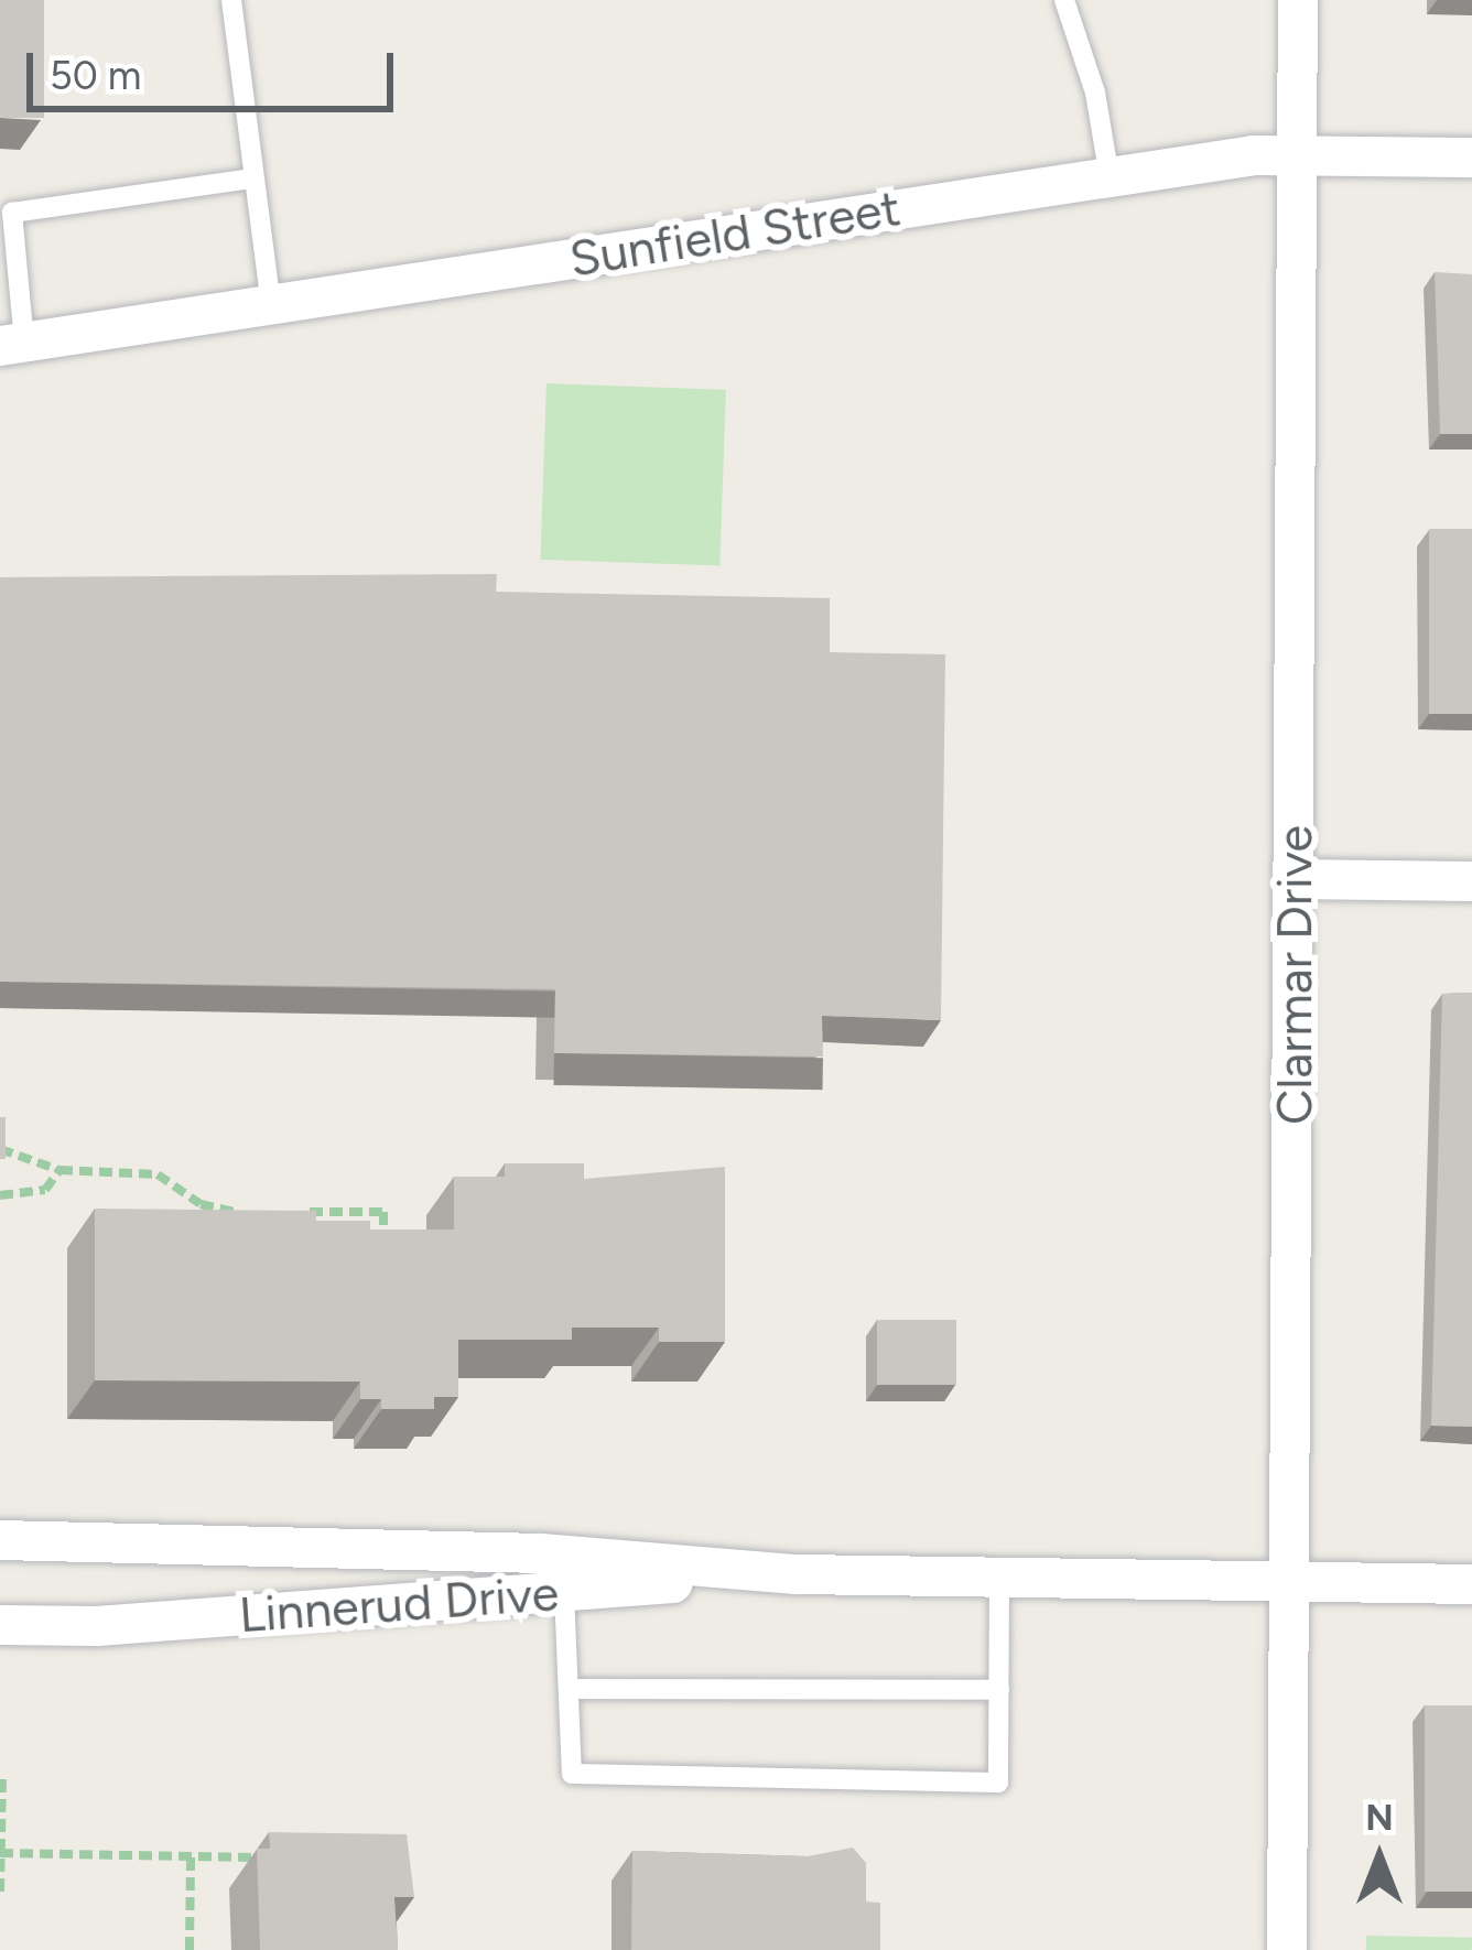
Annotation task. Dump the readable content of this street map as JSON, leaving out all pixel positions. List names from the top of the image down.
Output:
{
  "streets": {
    "street": ["Sunfield Street", "Clarmar Drive", "Linnerud Drive"]
  },
  "crossings": [
    ["Sunfield Street", "Clarmar Drive"],
    ["Clarmar Drive", "Linnerud Drive"]
  ],
  "scale_bar": "50 m",
  "north": "top"
}
